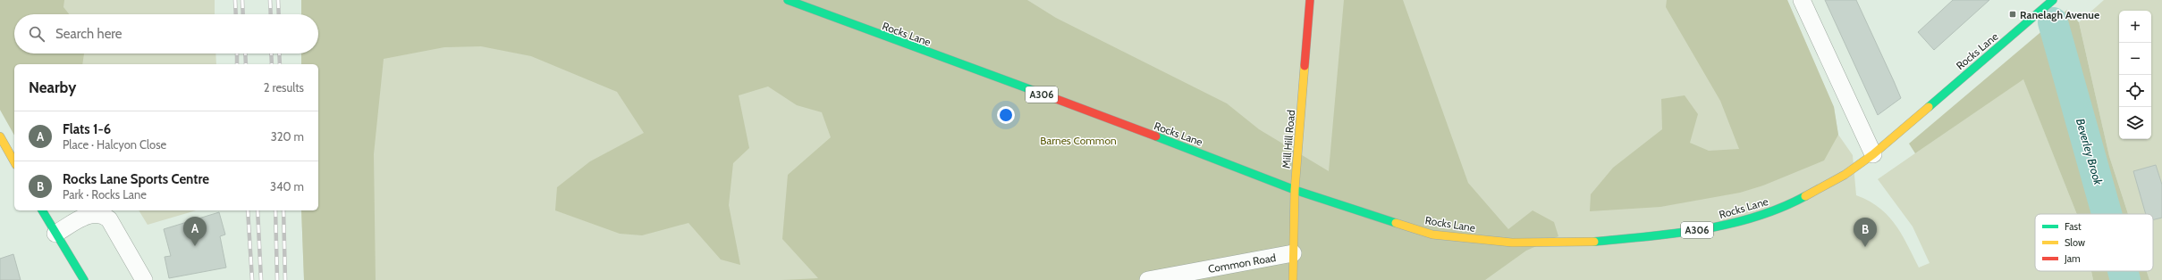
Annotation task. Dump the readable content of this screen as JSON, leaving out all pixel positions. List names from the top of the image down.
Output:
{
  "streets": {
    "main road": ["Rocks Lane", "A306", "Mill Hill Road"],
    "street": ["Common Road"]
  },
  "crossings": [
    ["Rocks Lane", "Mill Hill Road"],
    ["Mill Hill Road", "Common Road"]
  ],
  "water": ["Beverley Brook"],
  "parks": ["Barnes Common"],
  "places": {
    "transit": ["Ranelagh Avenue"]
  },
  "legend": ["Fast", "Slow", "Jam"],
  "page": {
    "map_buttons": ["+", "−"],
    "search": "Search here",
    "heading": ["Nearby", "2 results"],
    "list": [
      {
        "mark": "A",
        "name": "Flats 1-6",
        "note": "Place · Halcyon Close",
        "value": "320 m"
      },
      {
        "mark": "B",
        "name": "Rocks Lane Sports Centre",
        "note": "Park · Rocks Lane",
        "value": "340 m"
      }
    ],
    "pins": ["A", "B"]
  }
}
